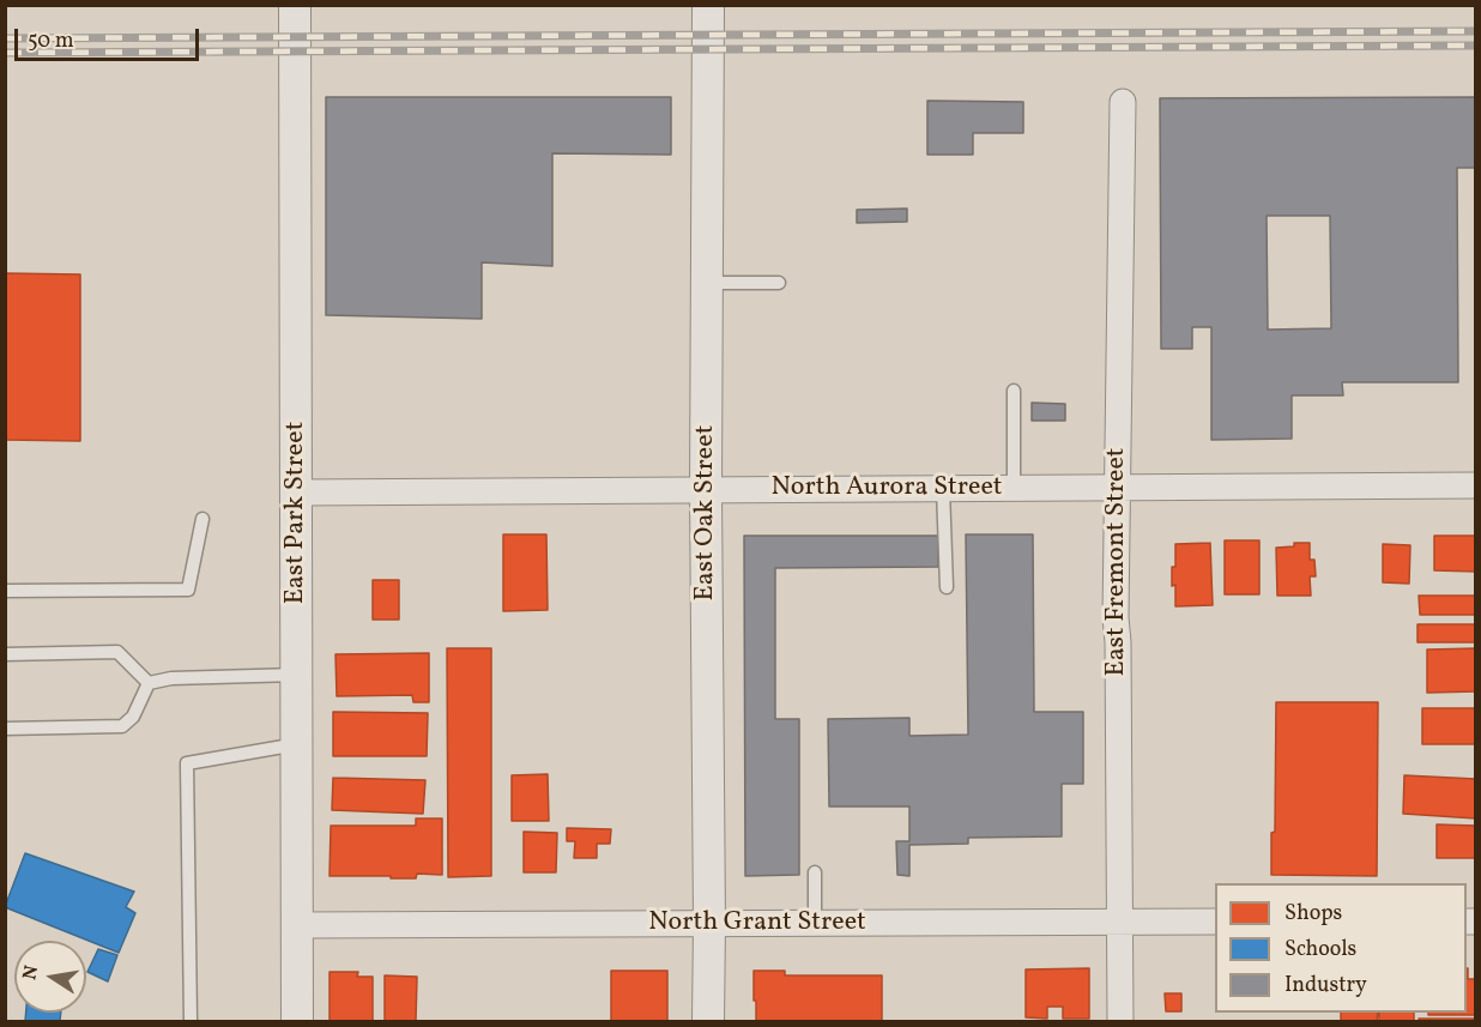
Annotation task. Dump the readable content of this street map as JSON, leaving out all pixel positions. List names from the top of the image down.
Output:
{
  "streets": {
    "street": [
      "North Aurora Street",
      "East Park Street",
      "East Oak Street",
      "East Fremont Street",
      "North Grant Street"
    ]
  },
  "crossings": [
    ["North Aurora Street", "East Park Street"],
    ["North Aurora Street", "East Oak Street"],
    ["North Aurora Street", "East Fremont Street"],
    ["East Park Street", "North Grant Street"],
    ["East Oak Street", "North Grant Street"],
    ["East Fremont Street", "North Grant Street"]
  ],
  "legend": ["Shops", "Schools", "Industry"],
  "scale_bar": "50 m",
  "north": "left"
}
